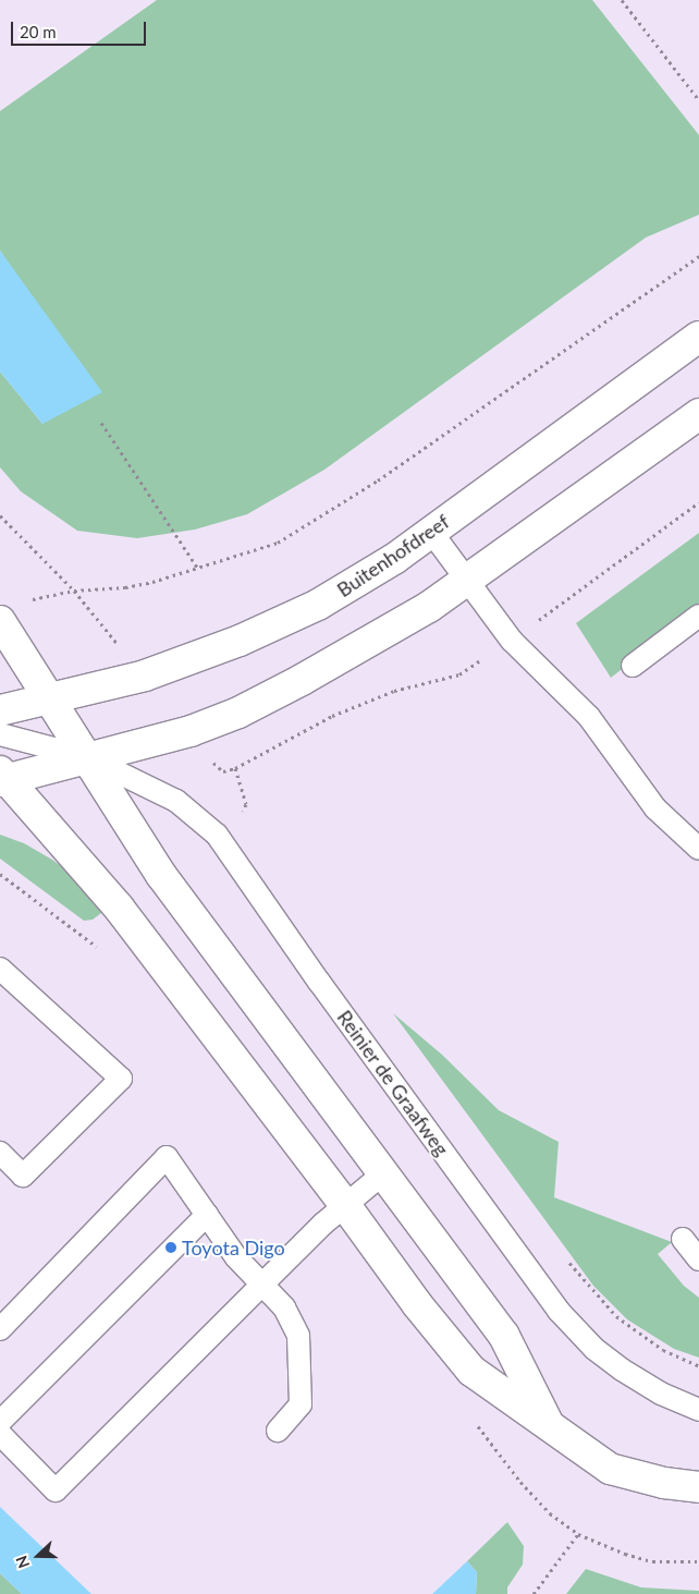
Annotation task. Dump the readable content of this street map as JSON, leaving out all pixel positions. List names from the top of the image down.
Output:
{
  "streets": {
    "main road": ["Buitenhofdreef"],
    "lane": ["Reinier de Graafweg"]
  },
  "places": ["Toyota Digo"],
  "scale_bar": "20 m",
  "north": "left"
}
